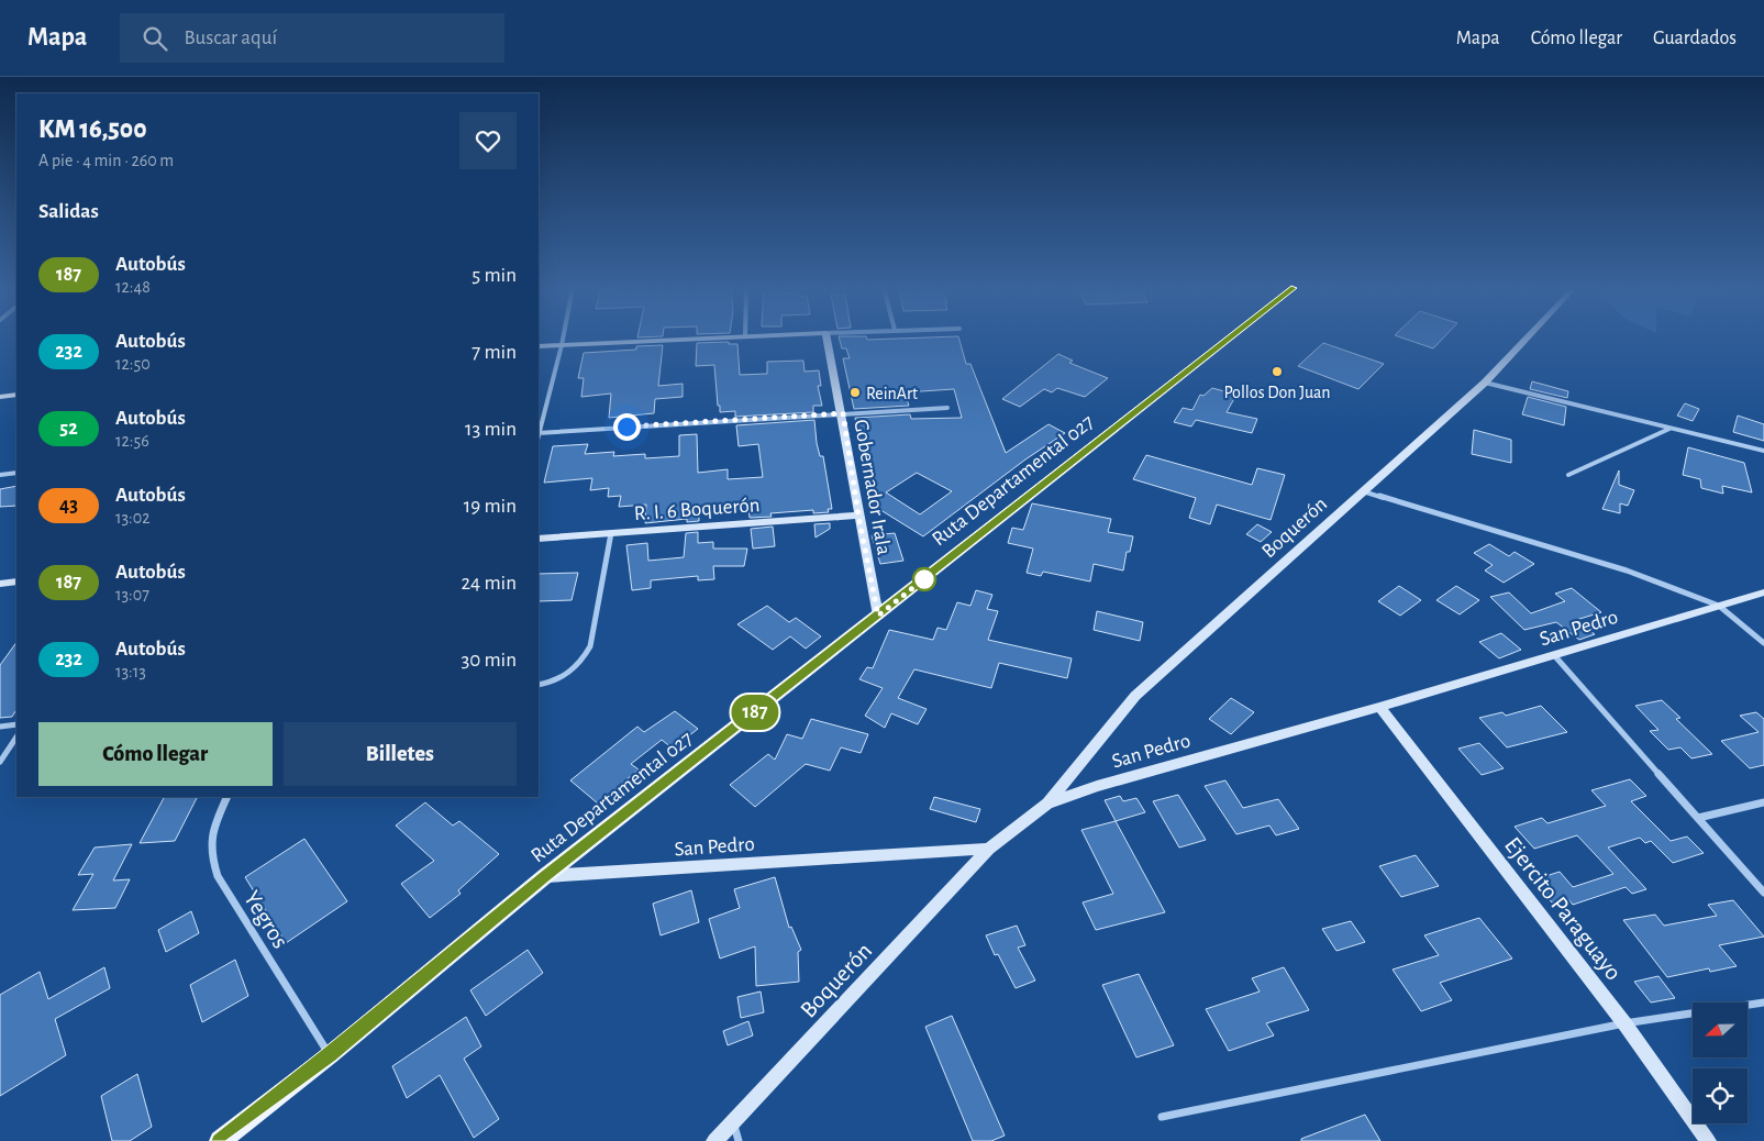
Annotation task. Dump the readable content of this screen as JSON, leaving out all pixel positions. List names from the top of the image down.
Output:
{
  "streets": {
    "main road": ["Ruta Departamental 027"],
    "street": [
      "Gobernador Irala",
      "R. I. 6 Boquerón",
      "Boquerón",
      "San Pedro",
      "Ejercito Paraguayo",
      "Yegros"
    ]
  },
  "crossings": [
    ["Ruta Departamental 027", "Gobernador Irala"],
    ["Ruta Departamental 027", "San Pedro"],
    ["Ruta Departamental 027", "Yegros"],
    ["Gobernador Irala", "R. I. 6 Boquerón"],
    ["Boquerón", "San Pedro"],
    ["San Pedro", "Ejercito Paraguayo"]
  ],
  "places": ["Pollos Don Juan", "ReinArt"],
  "lines": ["bus line 187"],
  "north": "left",
  "page": {
    "header": "Mapa",
    "search": "Buscar aquí",
    "nav": ["Mapa", "Cómo llegar", "Guardados"],
    "on_map": "187",
    "heading": [
      ["KM 16,500", "A pie · 4 min · 260 m"],
      "Salidas"
    ],
    "list": [
      {
        "mark": "187",
        "name": "Autobús",
        "note": "12:48",
        "value": "5 min"
      },
      {
        "mark": "232",
        "name": "Autobús",
        "note": "12:50",
        "value": "7 min"
      },
      {
        "mark": "52",
        "name": "Autobús",
        "note": "12:56",
        "value": "13 min"
      },
      {
        "mark": "43",
        "name": "Autobús",
        "note": "13:02",
        "value": "19 min"
      },
      {
        "mark": "187",
        "name": "Autobús",
        "note": "13:07",
        "value": "24 min"
      },
      {
        "mark": "232",
        "name": "Autobús",
        "note": "13:13",
        "value": "30 min"
      }
    ],
    "buttons": ["Cómo llegar", "Billetes"]
  }
}
